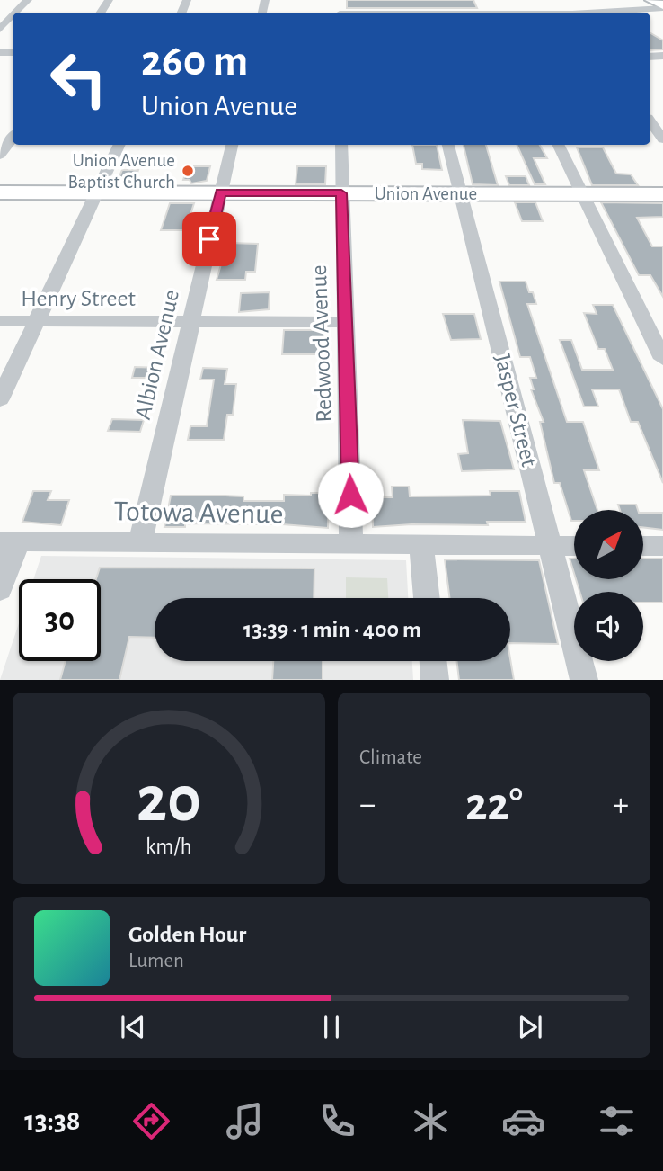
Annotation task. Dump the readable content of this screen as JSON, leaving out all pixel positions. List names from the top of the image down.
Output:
{
  "streets": {
    "main road": ["Union Avenue"],
    "street": [
      "Henry Street",
      "Redwood Avenue",
      "Albion Avenue",
      "Jasper Street",
      "Totowa Avenue"
    ]
  },
  "crossings": [
    ["Union Avenue", "Redwood Avenue"],
    ["Union Avenue", "Albion Avenue"],
    ["Union Avenue", "Jasper Street"],
    ["Henry Street", "Redwood Avenue"],
    ["Henry Street", "Albion Avenue"],
    ["Redwood Avenue", "Totowa Avenue"],
    ["Albion Avenue", "Totowa Avenue"],
    ["Jasper Street", "Totowa Avenue"]
  ],
  "places": ["Union Avenue Baptist Church"],
  "north": "top right",
  "page": {
    "turn": ["260 m", "Union Avenue"],
    "limit": "30",
    "trip": "13:39 · 1 min · 400 m",
    "tile": "Climate",
    "heat": ["−", "22°", "+"],
    "song": ["Golden Hour", "Lumen"],
    "tabs": "13:38",
    "gauge": ["20", "km/h"]
  }
}
